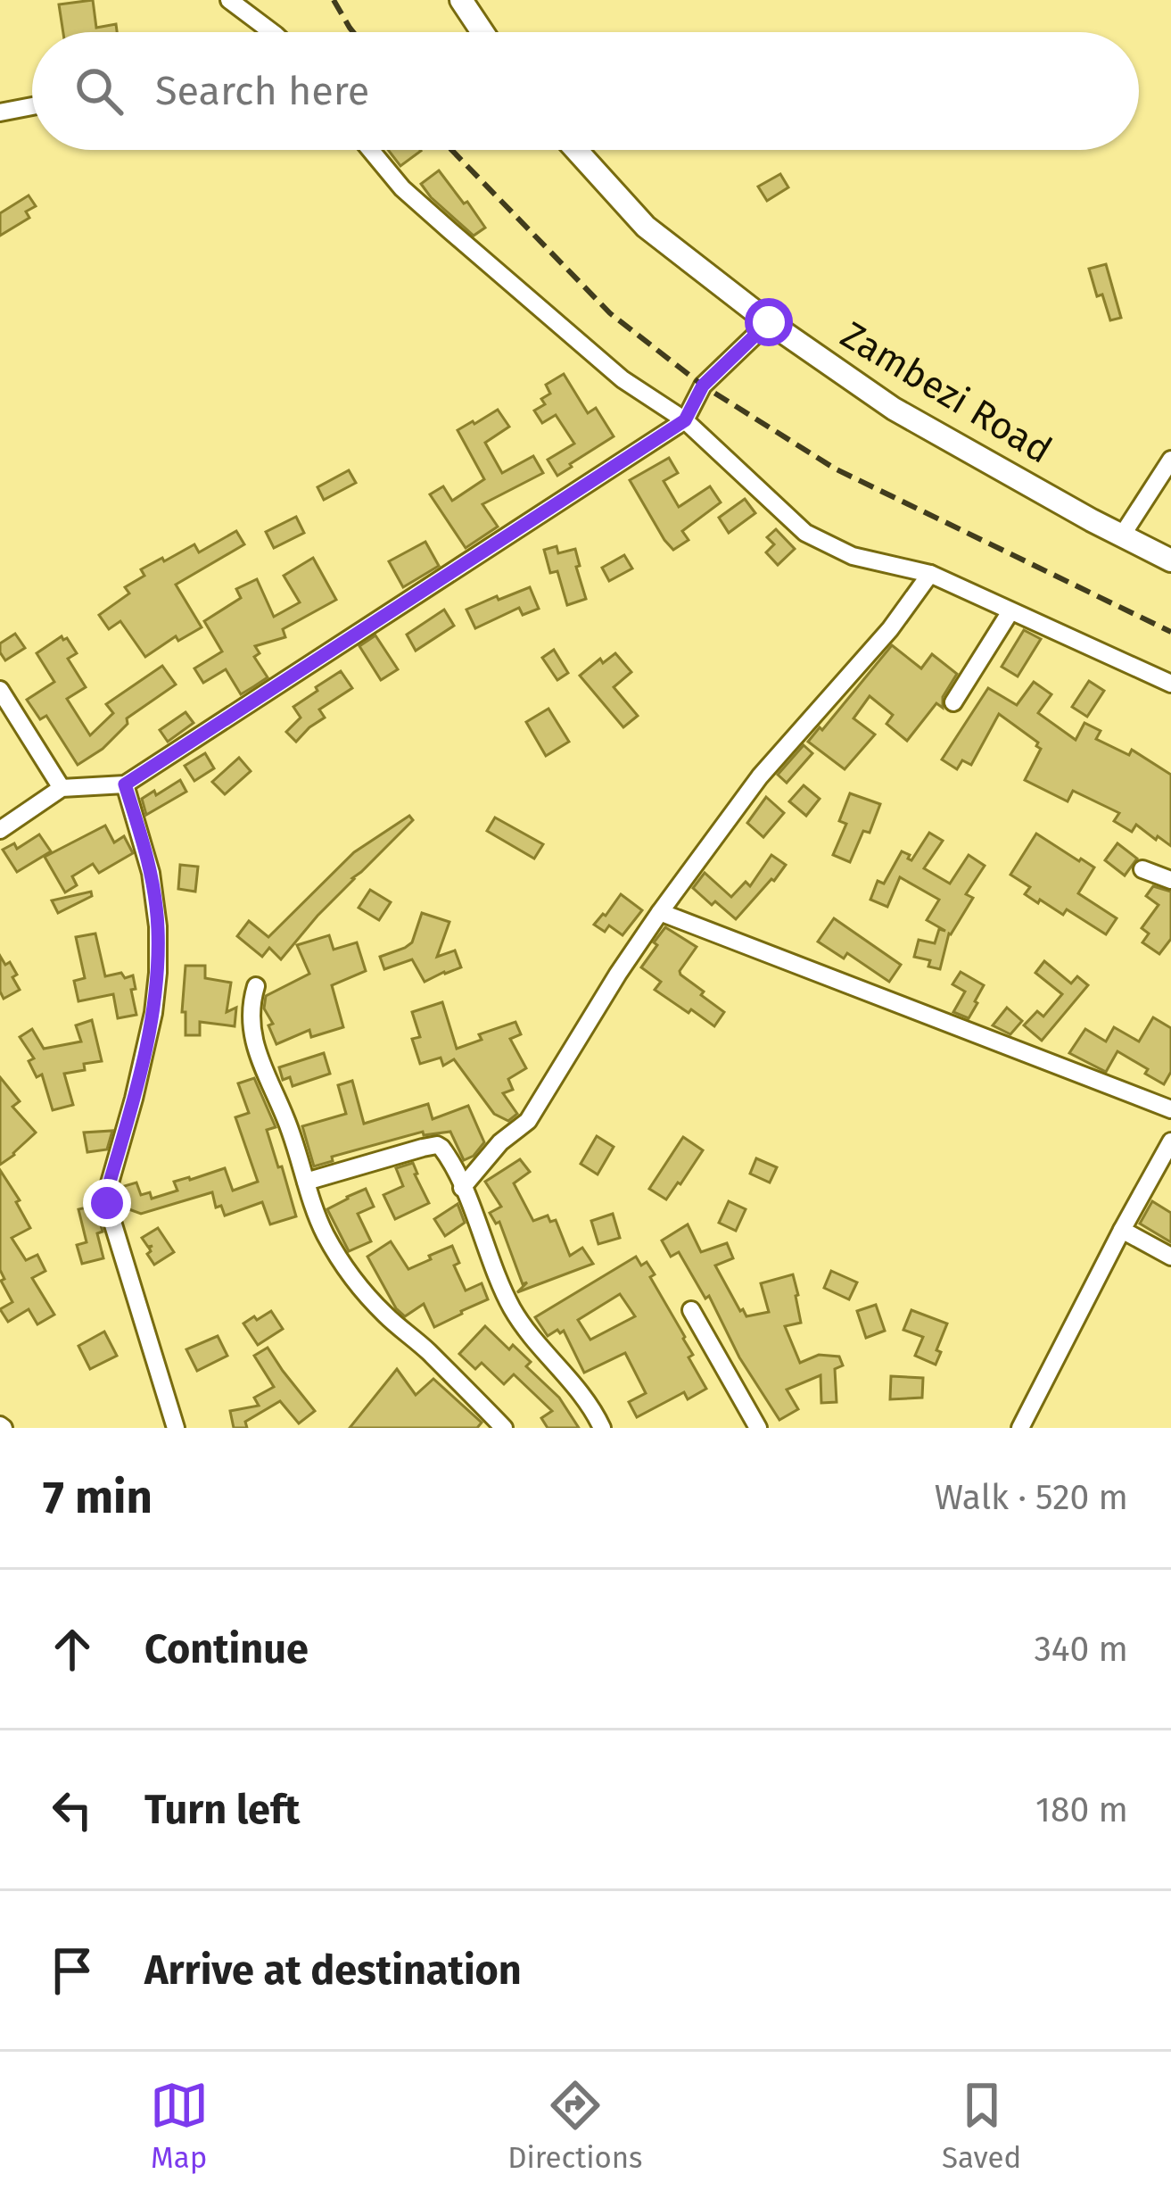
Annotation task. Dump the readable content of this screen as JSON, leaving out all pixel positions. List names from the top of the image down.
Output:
{
  "streets": {
    "main road": ["Zambezi Road"]
  },
  "page": {
    "search": "Search here",
    "heading": ["7 min", "Walk · 520 m"],
    "list": [
      ["Continue", "340 m"],
      ["Turn left", "180 m"],
      "Arrive at destination"
    ],
    "nav": ["Map", "Directions", "Saved"]
  }
}
